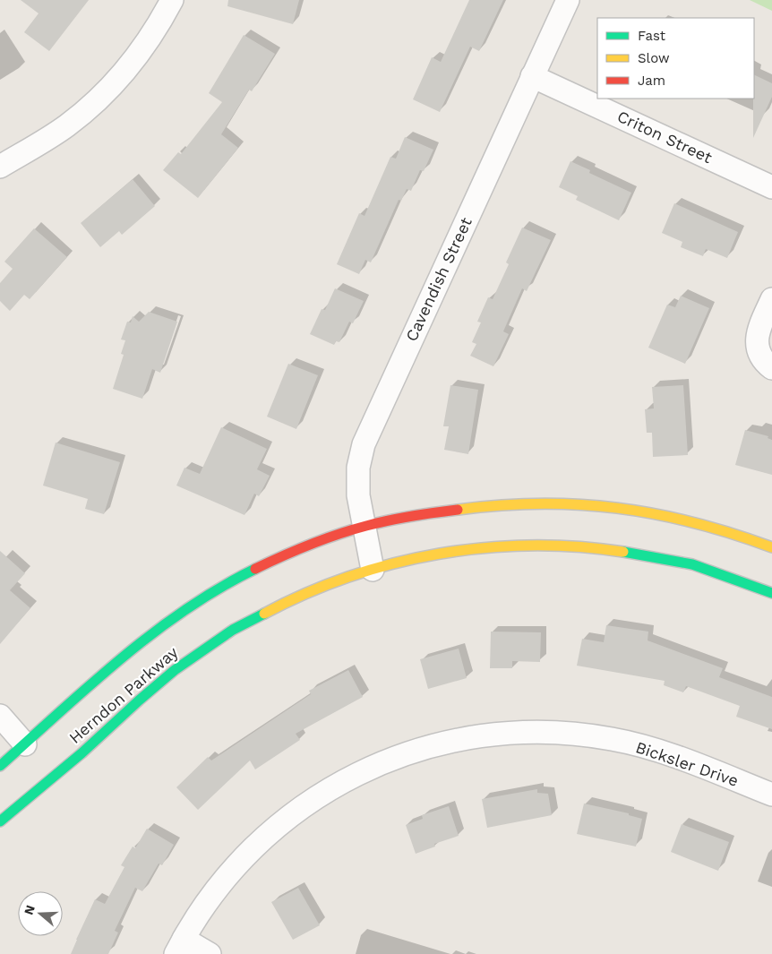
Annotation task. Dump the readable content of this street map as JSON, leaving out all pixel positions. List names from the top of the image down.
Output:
{
  "streets": {
    "main road": ["Herndon Parkway"],
    "street": ["Criton Street", "Cavendish Street", "Bicksler Drive"]
  },
  "crossings": [
    ["Criton Street", "Cavendish Street"],
    ["Cavendish Street", "Herndon Parkway"]
  ],
  "legend": ["Fast", "Slow", "Jam"],
  "north": "left"
}
